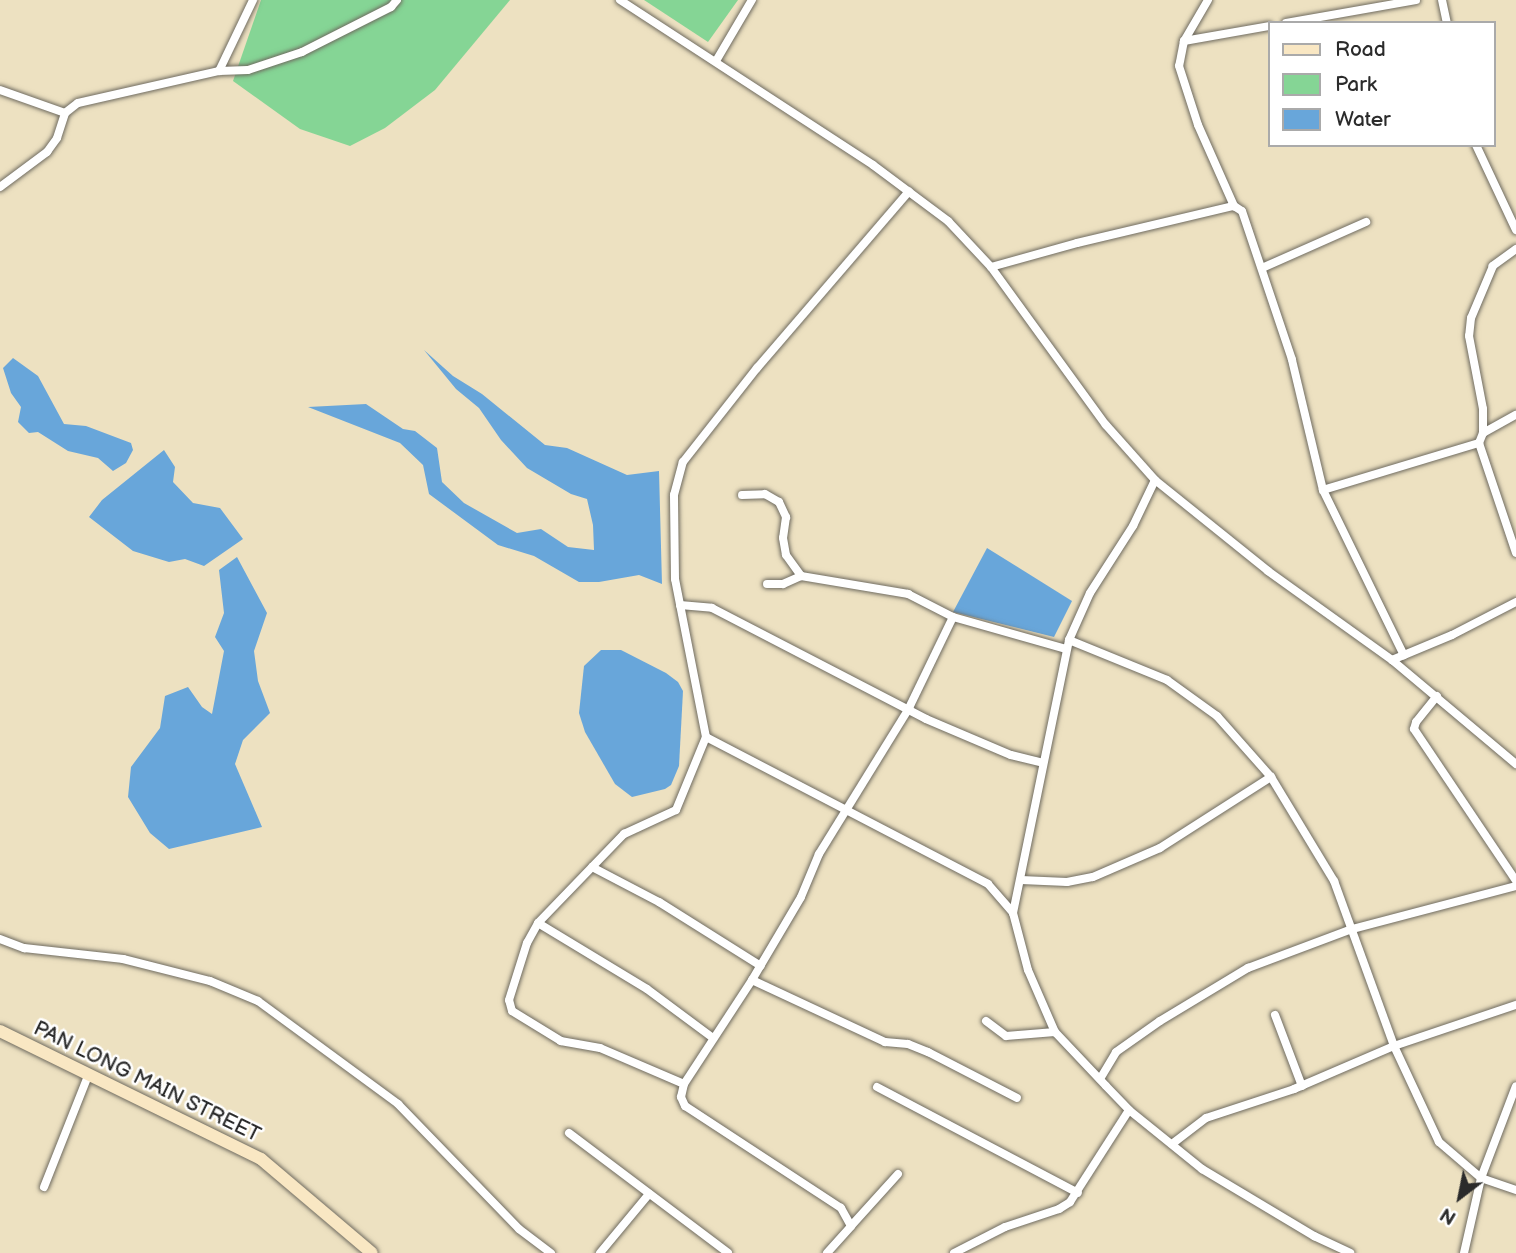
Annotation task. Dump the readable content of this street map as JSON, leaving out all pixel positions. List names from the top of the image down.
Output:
{
  "streets": {
    "street": ["PAN LONG MAIN STREET"]
  },
  "legend": ["Road", "Park", "Water"],
  "north": "bottom left"
}
